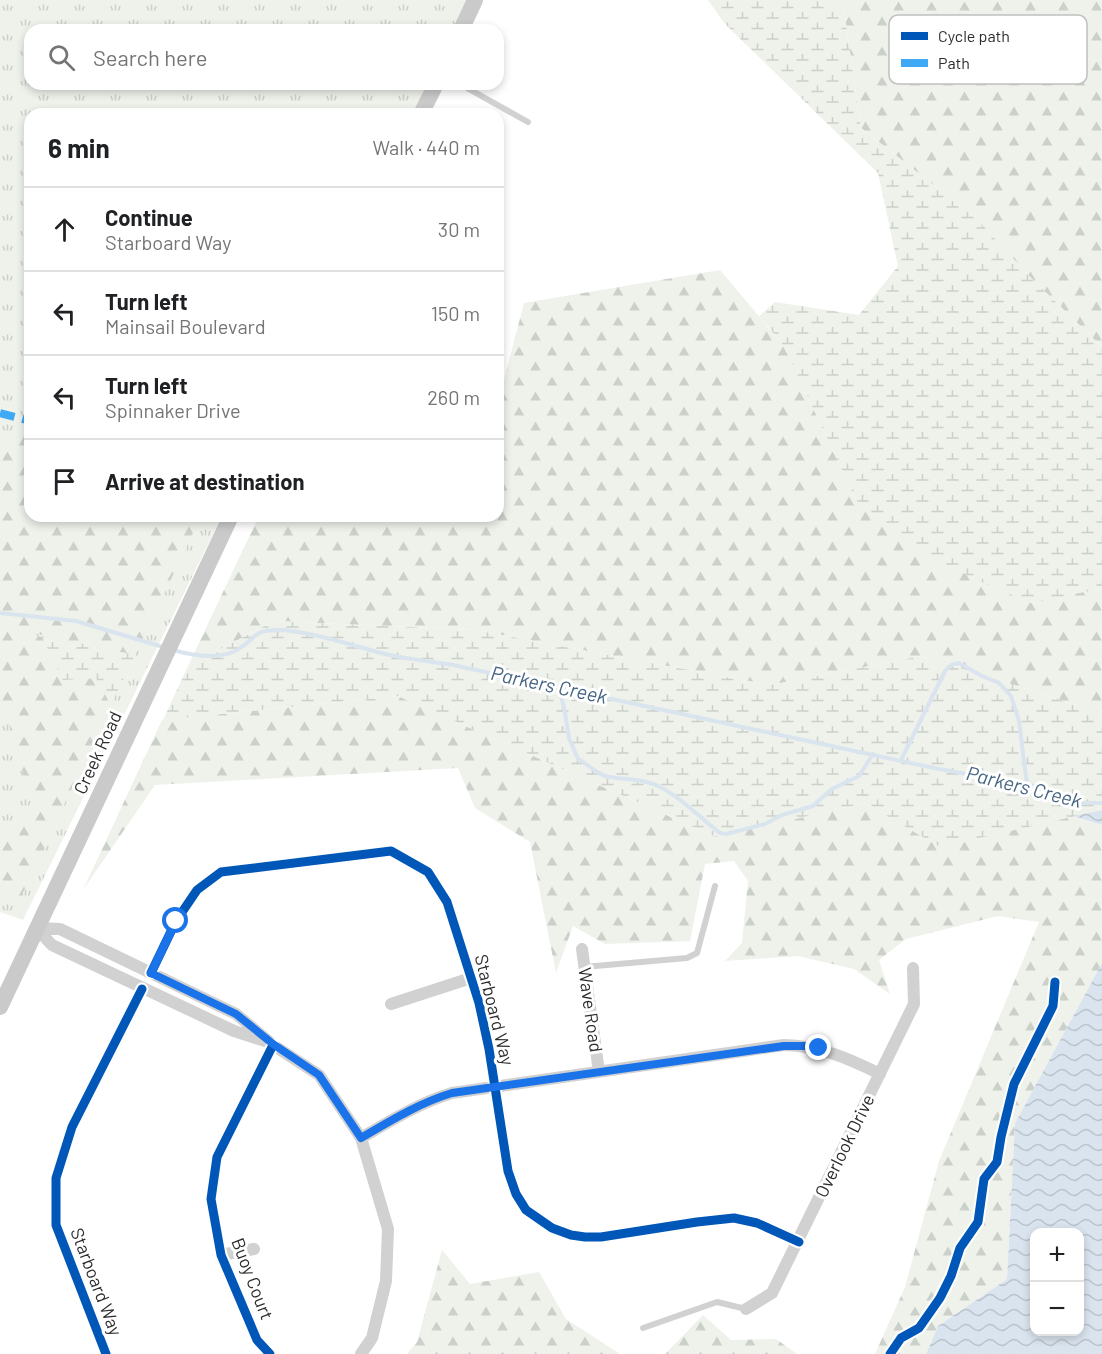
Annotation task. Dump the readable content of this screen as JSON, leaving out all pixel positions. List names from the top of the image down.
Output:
{
  "streets": {
    "main road": ["Creek Road"],
    "street": [
      "Starboard Way",
      "Wave Road",
      "Overlook Drive",
      "Buoy Court"
    ]
  },
  "crossings": [
    ["Starboard Way", "Overlook Drive"]
  ],
  "water": ["Parkers Creek"],
  "legend": ["Cycle path", "Path"],
  "page": {
    "search": "Search here",
    "heading": ["6 min", "Walk · 440 m"],
    "list": [
      ["Continue", "Starboard Way", "30 m"],
      ["Turn left", "Mainsail Boulevard", "150 m"],
      ["Turn left", "Spinnaker Drive", "260 m"],
      "Arrive at destination"
    ],
    "map_buttons": ["+", "−"]
  }
}
